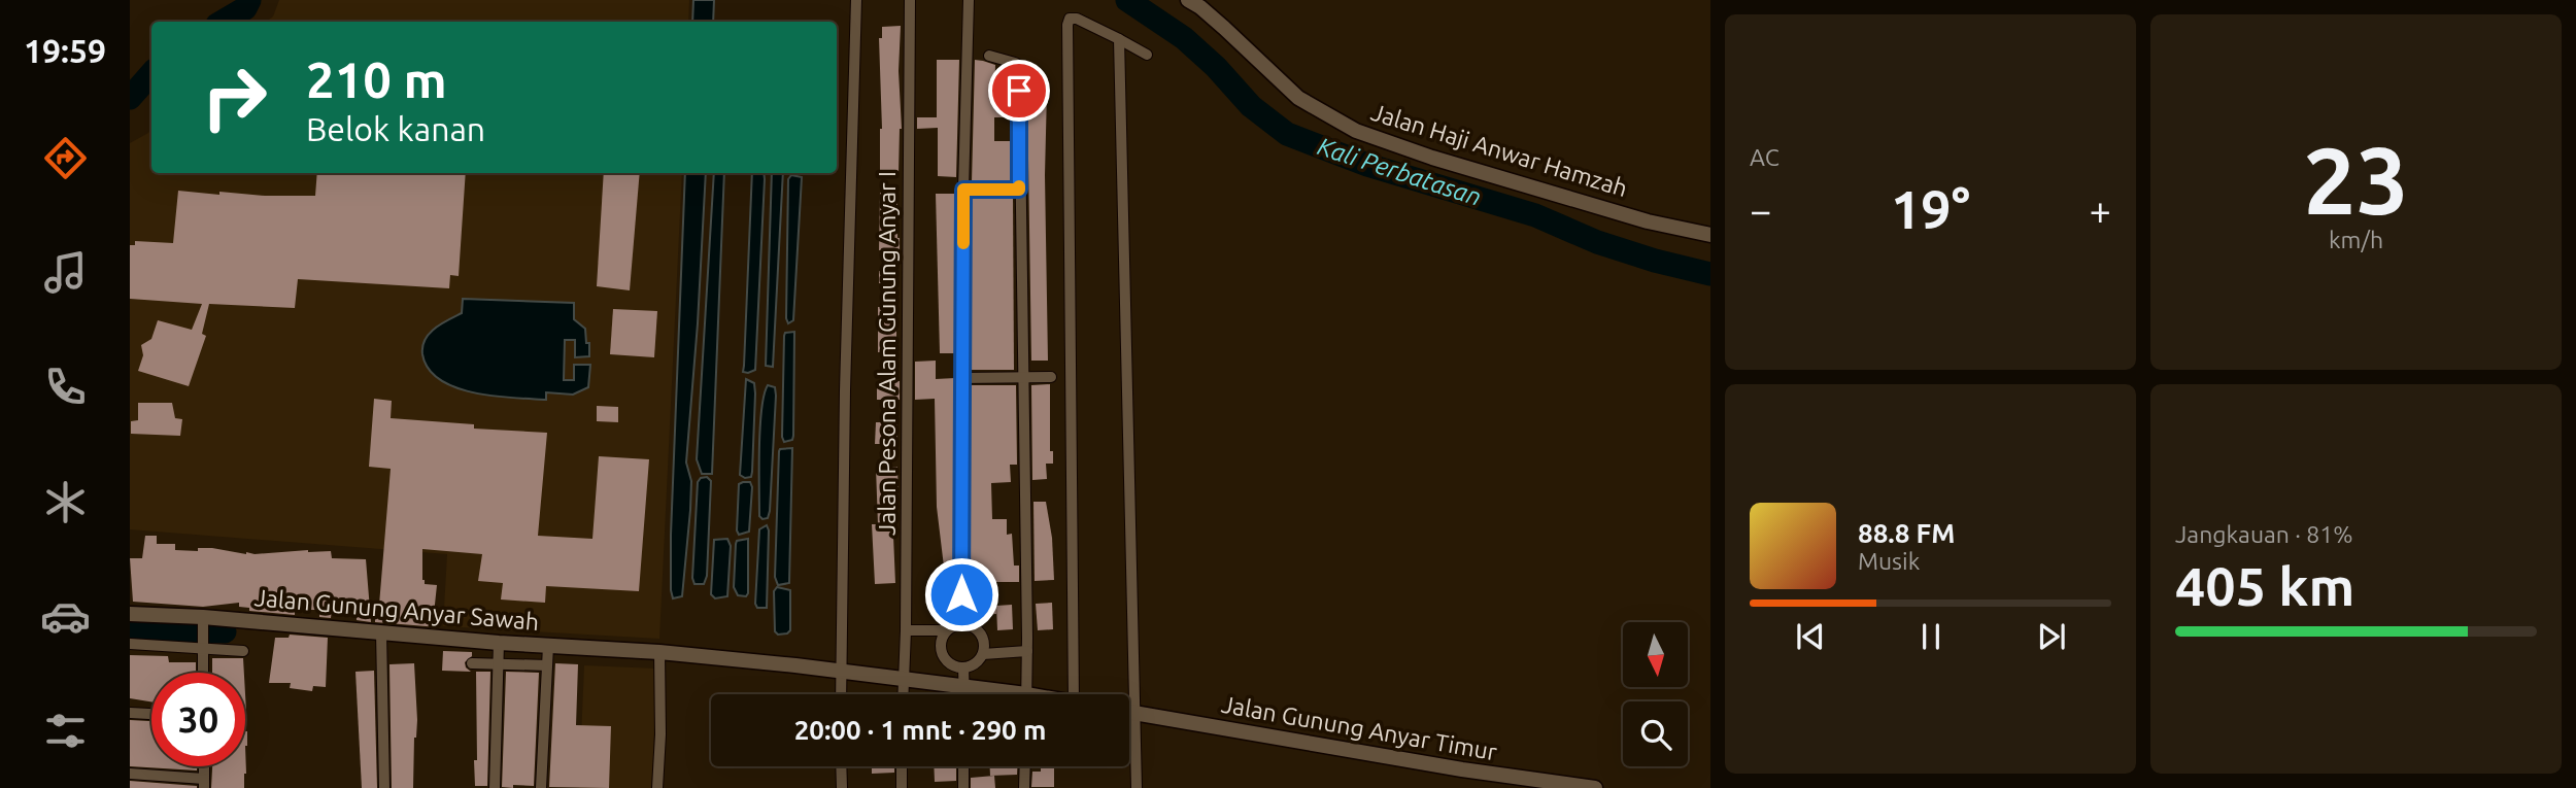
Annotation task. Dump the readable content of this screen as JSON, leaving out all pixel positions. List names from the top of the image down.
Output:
{
  "streets": {
    "street": [
      "Jalan Haji Anwar Hamzah",
      "Jalan Pesona Alam Gunung Anyar I",
      "Jalan Gunung Anyar Sawah",
      "Jalan Gunung Anyar Timur"
    ]
  },
  "water": ["Kali Perbatasan"],
  "north": "bottom",
  "page": {
    "tabs": "19:59",
    "tile": [
      "AC",
      ["23", "km/h"],
      ["Jangkauan · 81%", "405 km"]
    ],
    "turn": ["210 m", "Belok kanan"],
    "heat": ["−", "19°", "+"],
    "song": ["88.8 FM", "Musik"],
    "limit": "30",
    "trip": "20:00 · 1 mnt · 290 m"
  }
}
